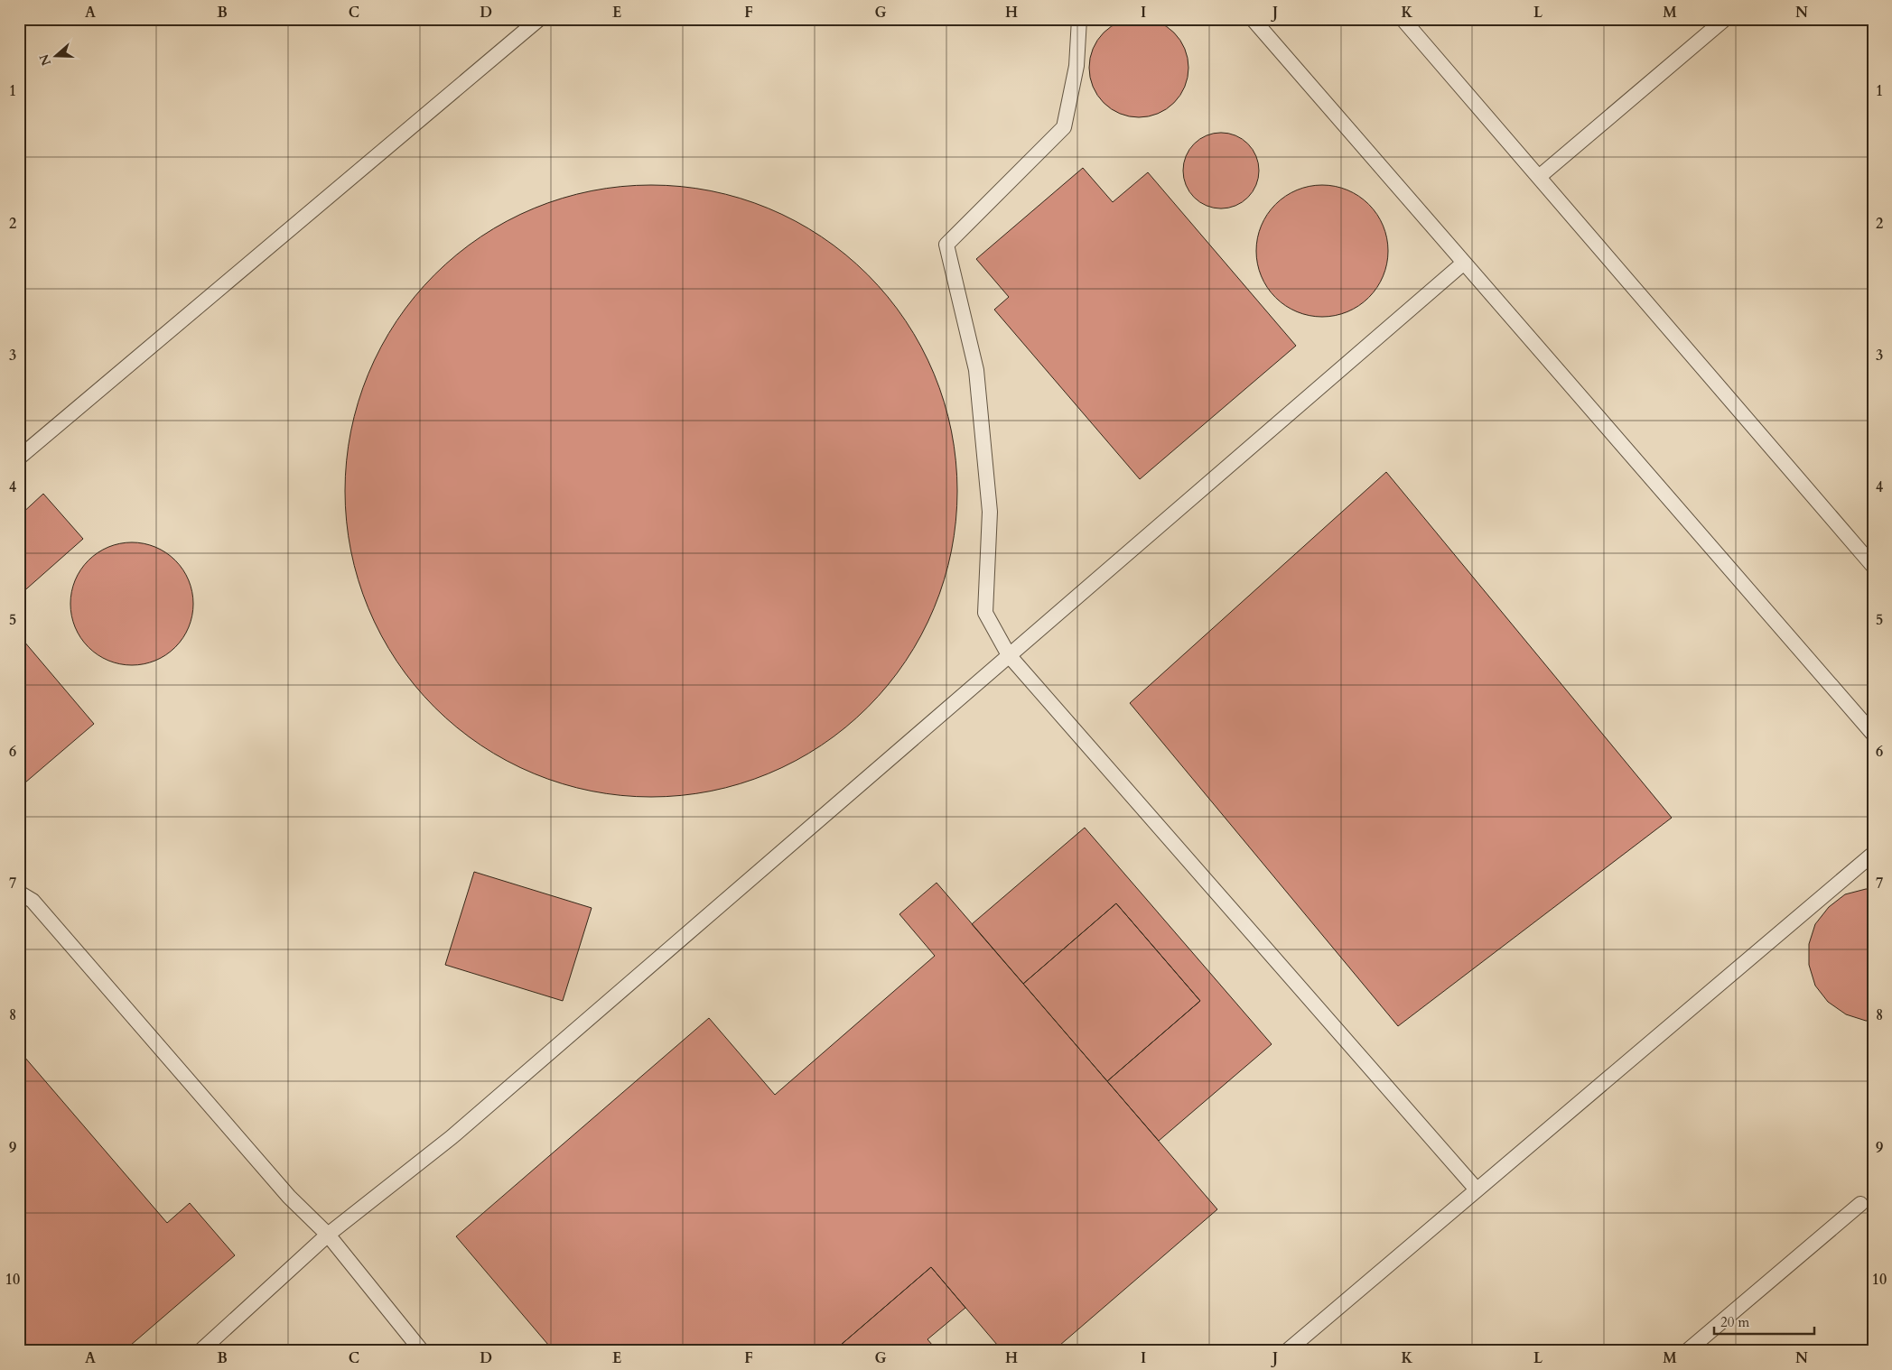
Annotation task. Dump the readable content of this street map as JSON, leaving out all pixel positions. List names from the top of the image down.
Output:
{
  "scale_bar": "20 m",
  "north": "left",
  "grid": {
    "columns": [
      "A",
      "B",
      "C",
      "D",
      "E",
      "F",
      "G",
      "H",
      "I",
      "J",
      "K",
      "L",
      "M",
      "N"
    ],
    "rows": [
      "1",
      "2",
      "3",
      "4",
      "5",
      "6",
      "7",
      "8",
      "9",
      "10"
    ]
  }
}
